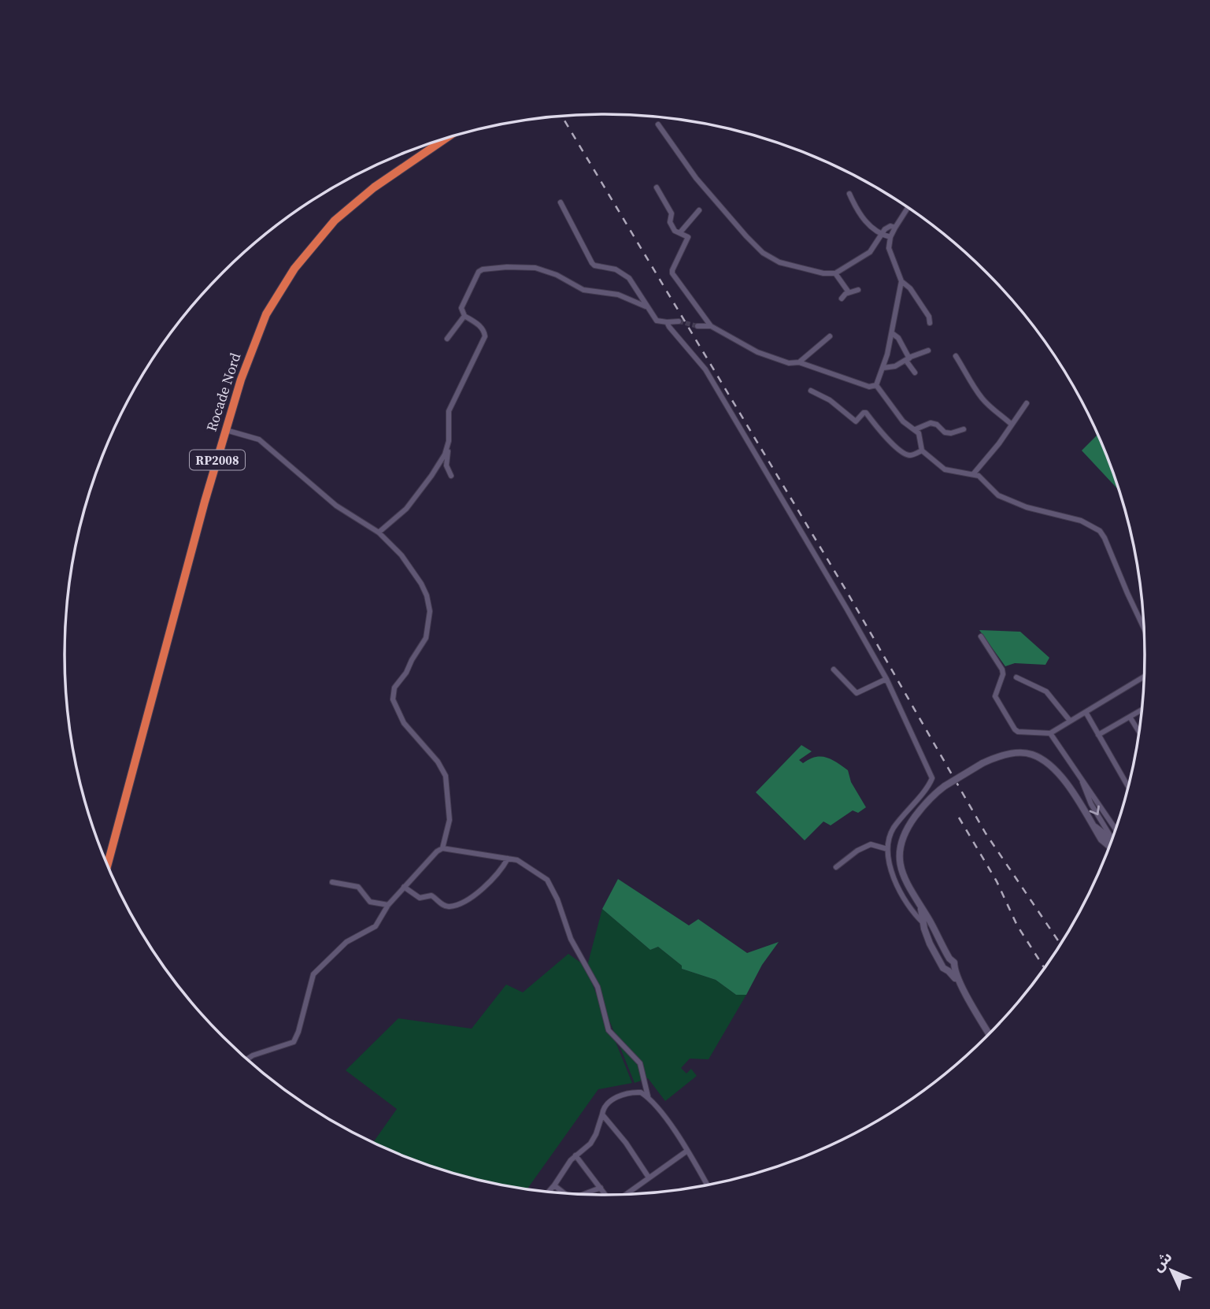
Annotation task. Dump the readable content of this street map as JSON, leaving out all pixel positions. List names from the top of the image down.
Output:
{
  "streets": {
    "highway": ["Rocade Nord", "RP2008"]
  },
  "north": "top left"
}
